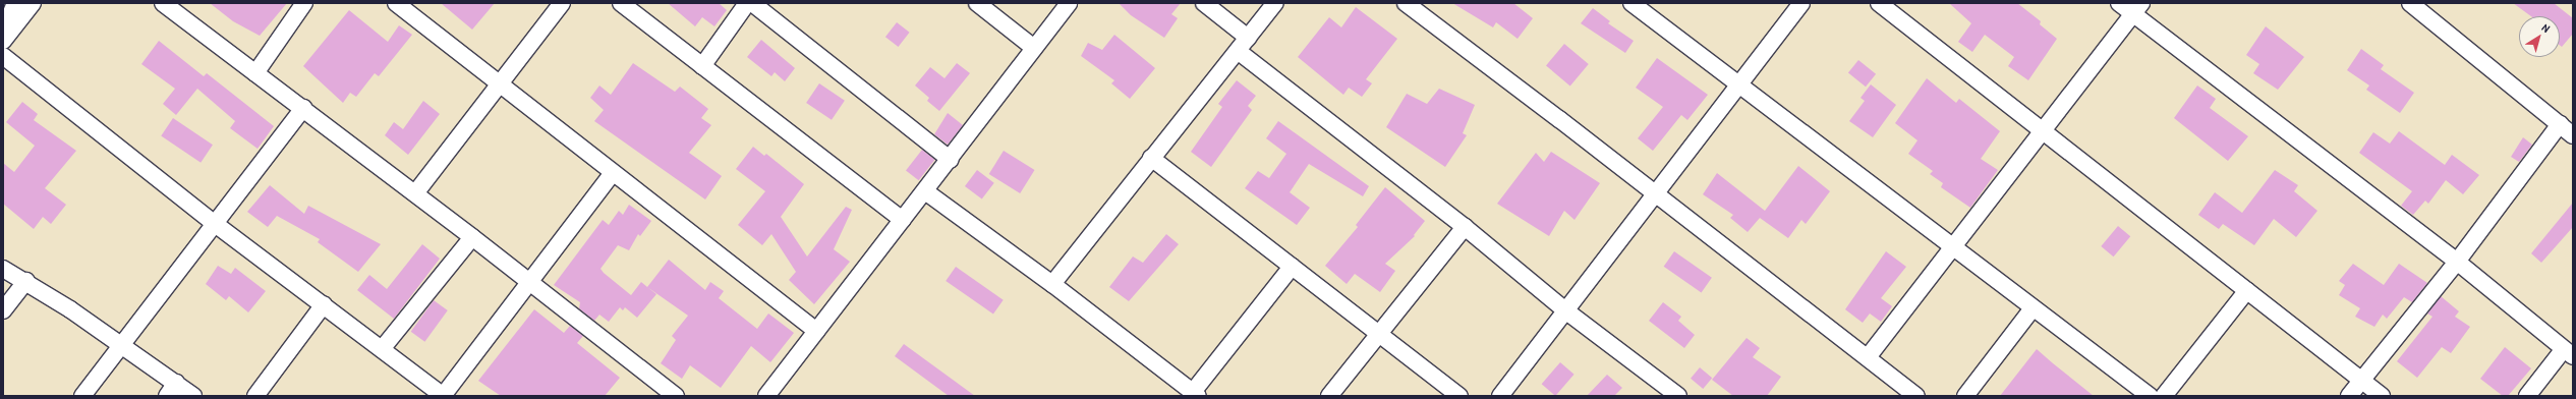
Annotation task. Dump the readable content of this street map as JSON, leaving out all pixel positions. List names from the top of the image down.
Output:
{
  "north": "top right"
}
